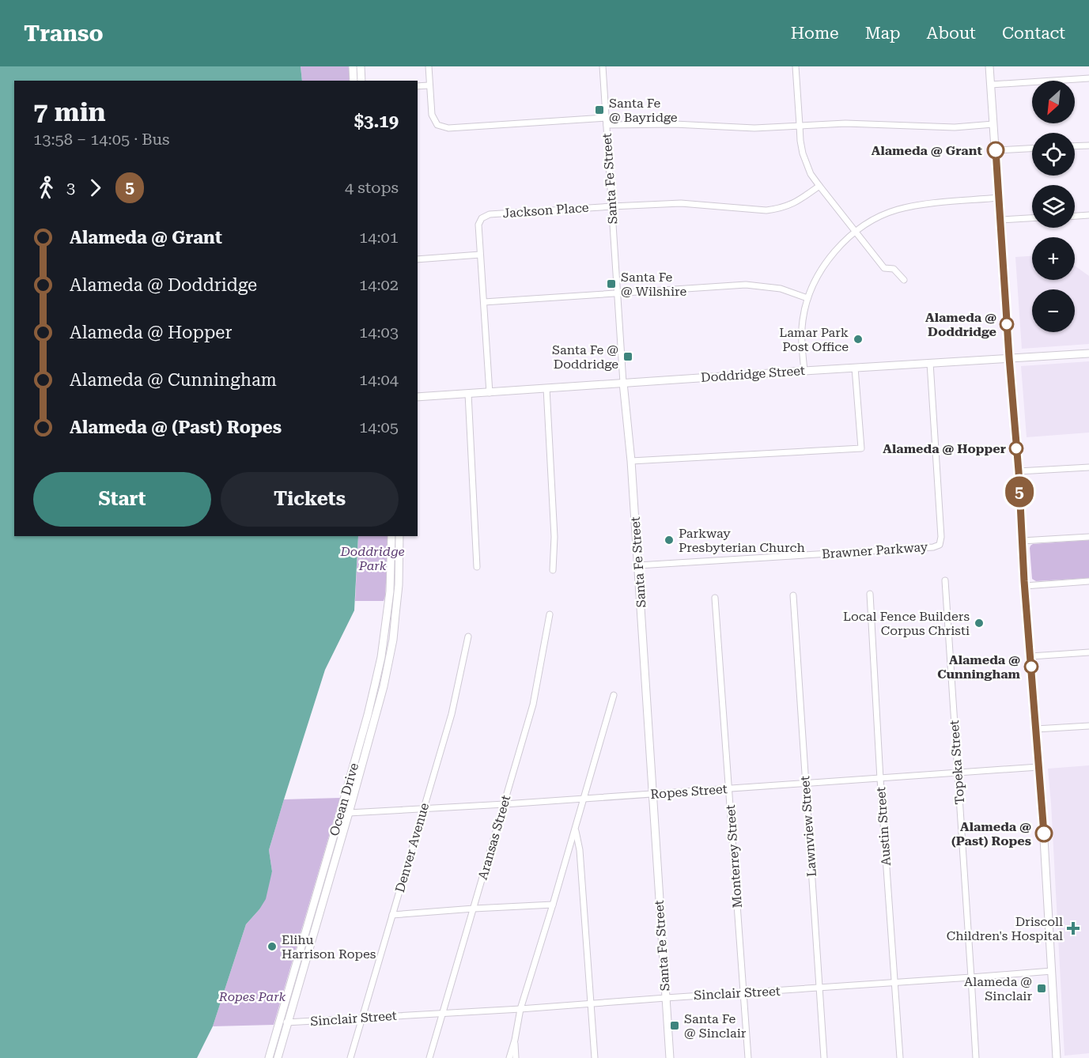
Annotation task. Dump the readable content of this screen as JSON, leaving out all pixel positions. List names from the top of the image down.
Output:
{
  "streets": {
    "main road": ["Santa Fe Street", "Doddridge Street", "Ocean Drive"],
    "street": [
      "Jackson Place",
      "Brawner Parkway",
      "Topeka Street",
      "Ropes Street",
      "Lawnview Street",
      "Austin Street",
      "Aransas Street",
      "Denver Avenue",
      "Monterrey Street",
      "Sinclair Street"
    ]
  },
  "crossings": [
    ["Santa Fe Street", "Jackson Place"],
    ["Santa Fe Street", "Doddridge Street"],
    ["Santa Fe Street", "Brawner Parkway"],
    ["Santa Fe Street", "Ropes Street"],
    ["Santa Fe Street", "Sinclair Street"],
    ["Doddridge Street", "Brawner Parkway"],
    ["Topeka Street", "Ropes Street"],
    ["Topeka Street", "Sinclair Street"],
    ["Ropes Street", "Ocean Drive"],
    ["Ropes Street", "Lawnview Street"],
    ["Ropes Street", "Austin Street"],
    ["Ropes Street", "Aransas Street"],
    ["Ropes Street", "Denver Avenue"],
    ["Ropes Street", "Monterrey Street"],
    ["Ocean Drive", "Sinclair Street"],
    ["Lawnview Street", "Sinclair Street"],
    ["Austin Street", "Sinclair Street"],
    ["Aransas Street", "Sinclair Street"],
    ["Denver Avenue", "Sinclair Street"],
    ["Monterrey Street", "Sinclair Street"]
  ],
  "parks": ["Doddridge Park", "Ropes Park"],
  "places": {
    "transit": [
      "Santa Fe @ Bayridge",
      "Santa Fe @ Wilshire",
      "Santa Fe @ Doddridge",
      "Alameda @ Sinclair",
      "Santa Fe @ Sinclair"
    ],
    "other": [
      "Alameda @ Grant",
      "Alameda @ Doddridge",
      "Lamar Park Post Office",
      "Alameda @ Hopper",
      "Parkway Presbyterian Church",
      "Local Fence Builders Corpus Christi",
      "Alameda @ Cunningham",
      "Alameda @ (Past) Ropes",
      "Elihu Harrison Ropes"
    ],
    "health": ["Driscoll Children's Hospital"]
  },
  "lines": ["bus line 5"],
  "north": "bottom left",
  "page": {
    "header": "Transo",
    "nav": [
      "Home",
      "Map",
      "About",
      "Contact"
    ],
    "on_map": "5",
    "map_buttons": ["+", "−"],
    "heading": ["7 min", "13:58 – 14:05 · Bus", "$3.19"],
    "legs": ["3", "5", "4 stops"],
    "list": [
      {
        "name": "Alameda @ Grant",
        "value": "14:01"
      },
      {
        "name": "Alameda @ Doddridge",
        "value": "14:02"
      },
      {
        "name": "Alameda @ Hopper",
        "value": "14:03"
      },
      {
        "name": "Alameda @ Cunningham",
        "value": "14:04"
      },
      {
        "name": "Alameda @ (Past) Ropes",
        "value": "14:05"
      }
    ],
    "buttons": ["Start", "Tickets"]
  }
}
